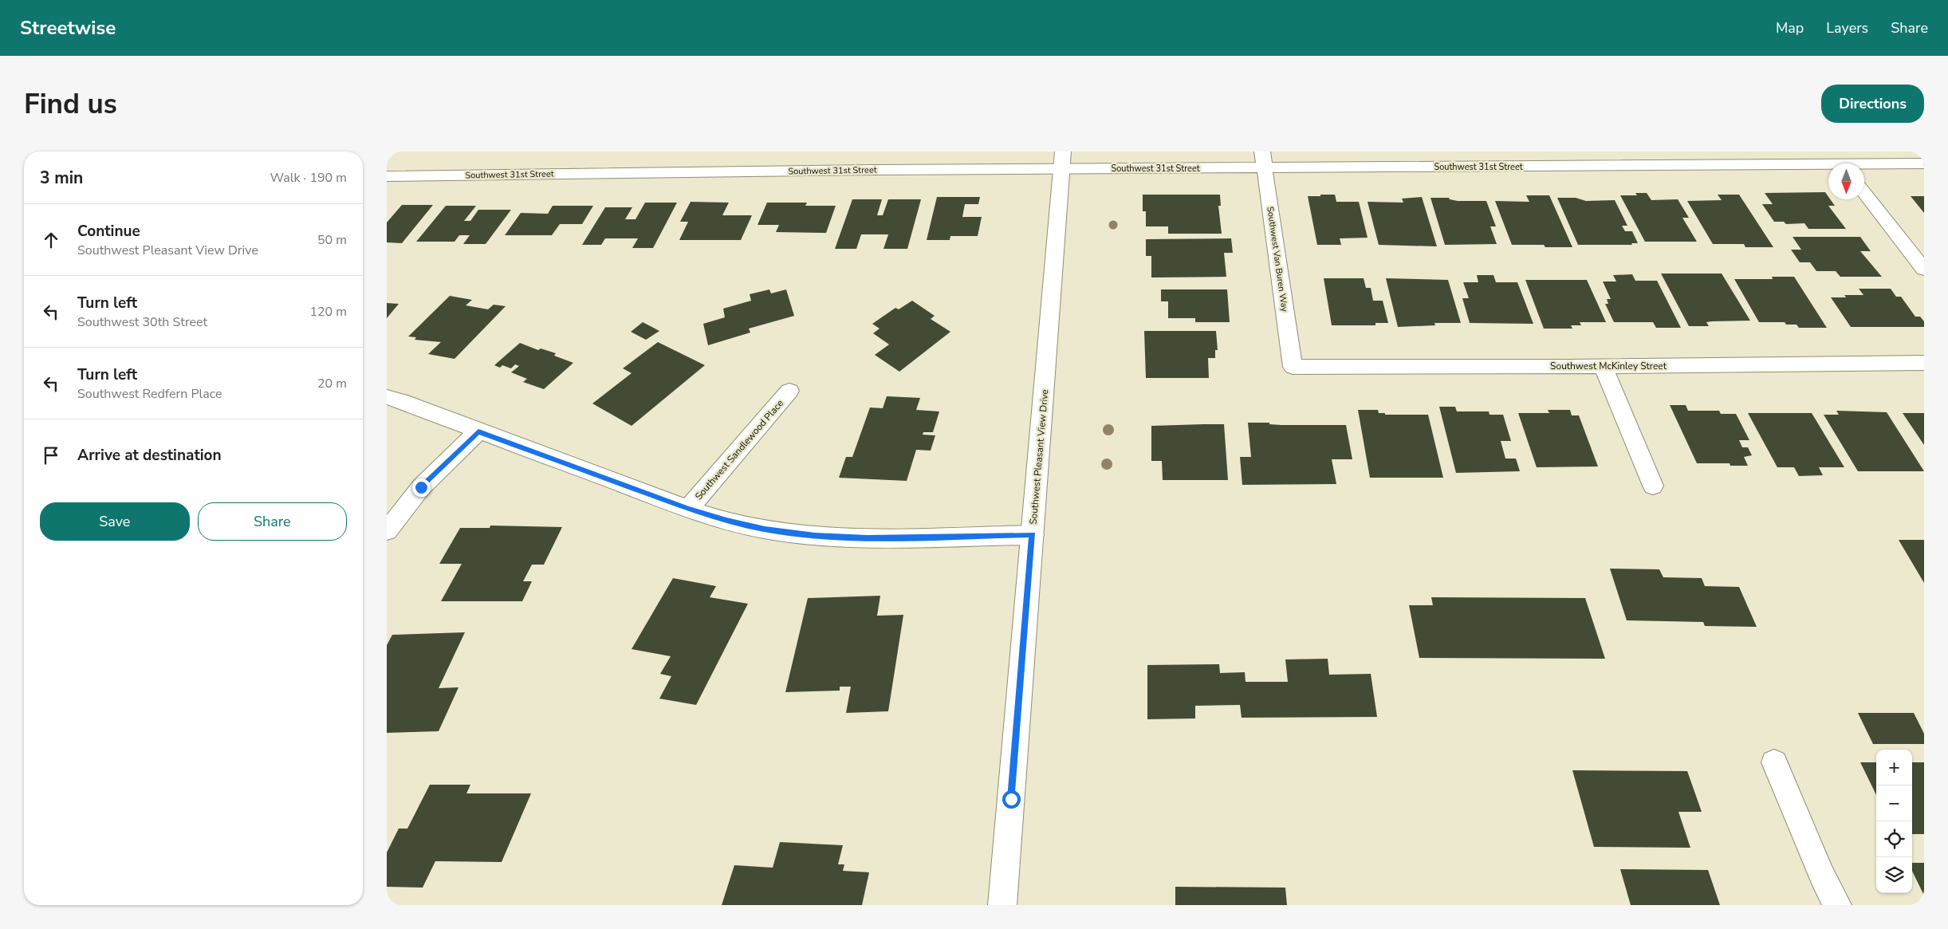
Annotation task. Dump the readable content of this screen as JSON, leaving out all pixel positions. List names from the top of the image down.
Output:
{
  "streets": {
    "street": [
      "Southwest 31st Street",
      "Southwest Van Buren Way",
      "Southwest McKinley Street",
      "Southwest Sandlewood Place",
      "Southwest Pleasant View Drive"
    ]
  },
  "crossings": [
    ["Southwest 31st Street", "Southwest Van Buren Way"],
    ["Southwest 31st Street", "Southwest Pleasant View Drive"],
    ["Southwest Van Buren Way", "Southwest McKinley Street"]
  ],
  "north": "bottom",
  "page": {
    "header": "Streetwise",
    "nav": ["Map", "Layers", "Share"],
    "buttons": [
      "Directions",
      ["Save", "Share"]
    ],
    "title": "Find us",
    "heading": ["3 min", "Walk · 190 m"],
    "list": [
      ["Continue", "Southwest Pleasant View Drive", "50 m"],
      ["Turn left", "Southwest 30th Street", "120 m"],
      ["Turn left", "Southwest Redfern Place", "20 m"],
      "Arrive at destination"
    ],
    "map_buttons": ["+", "−"]
  }
}
